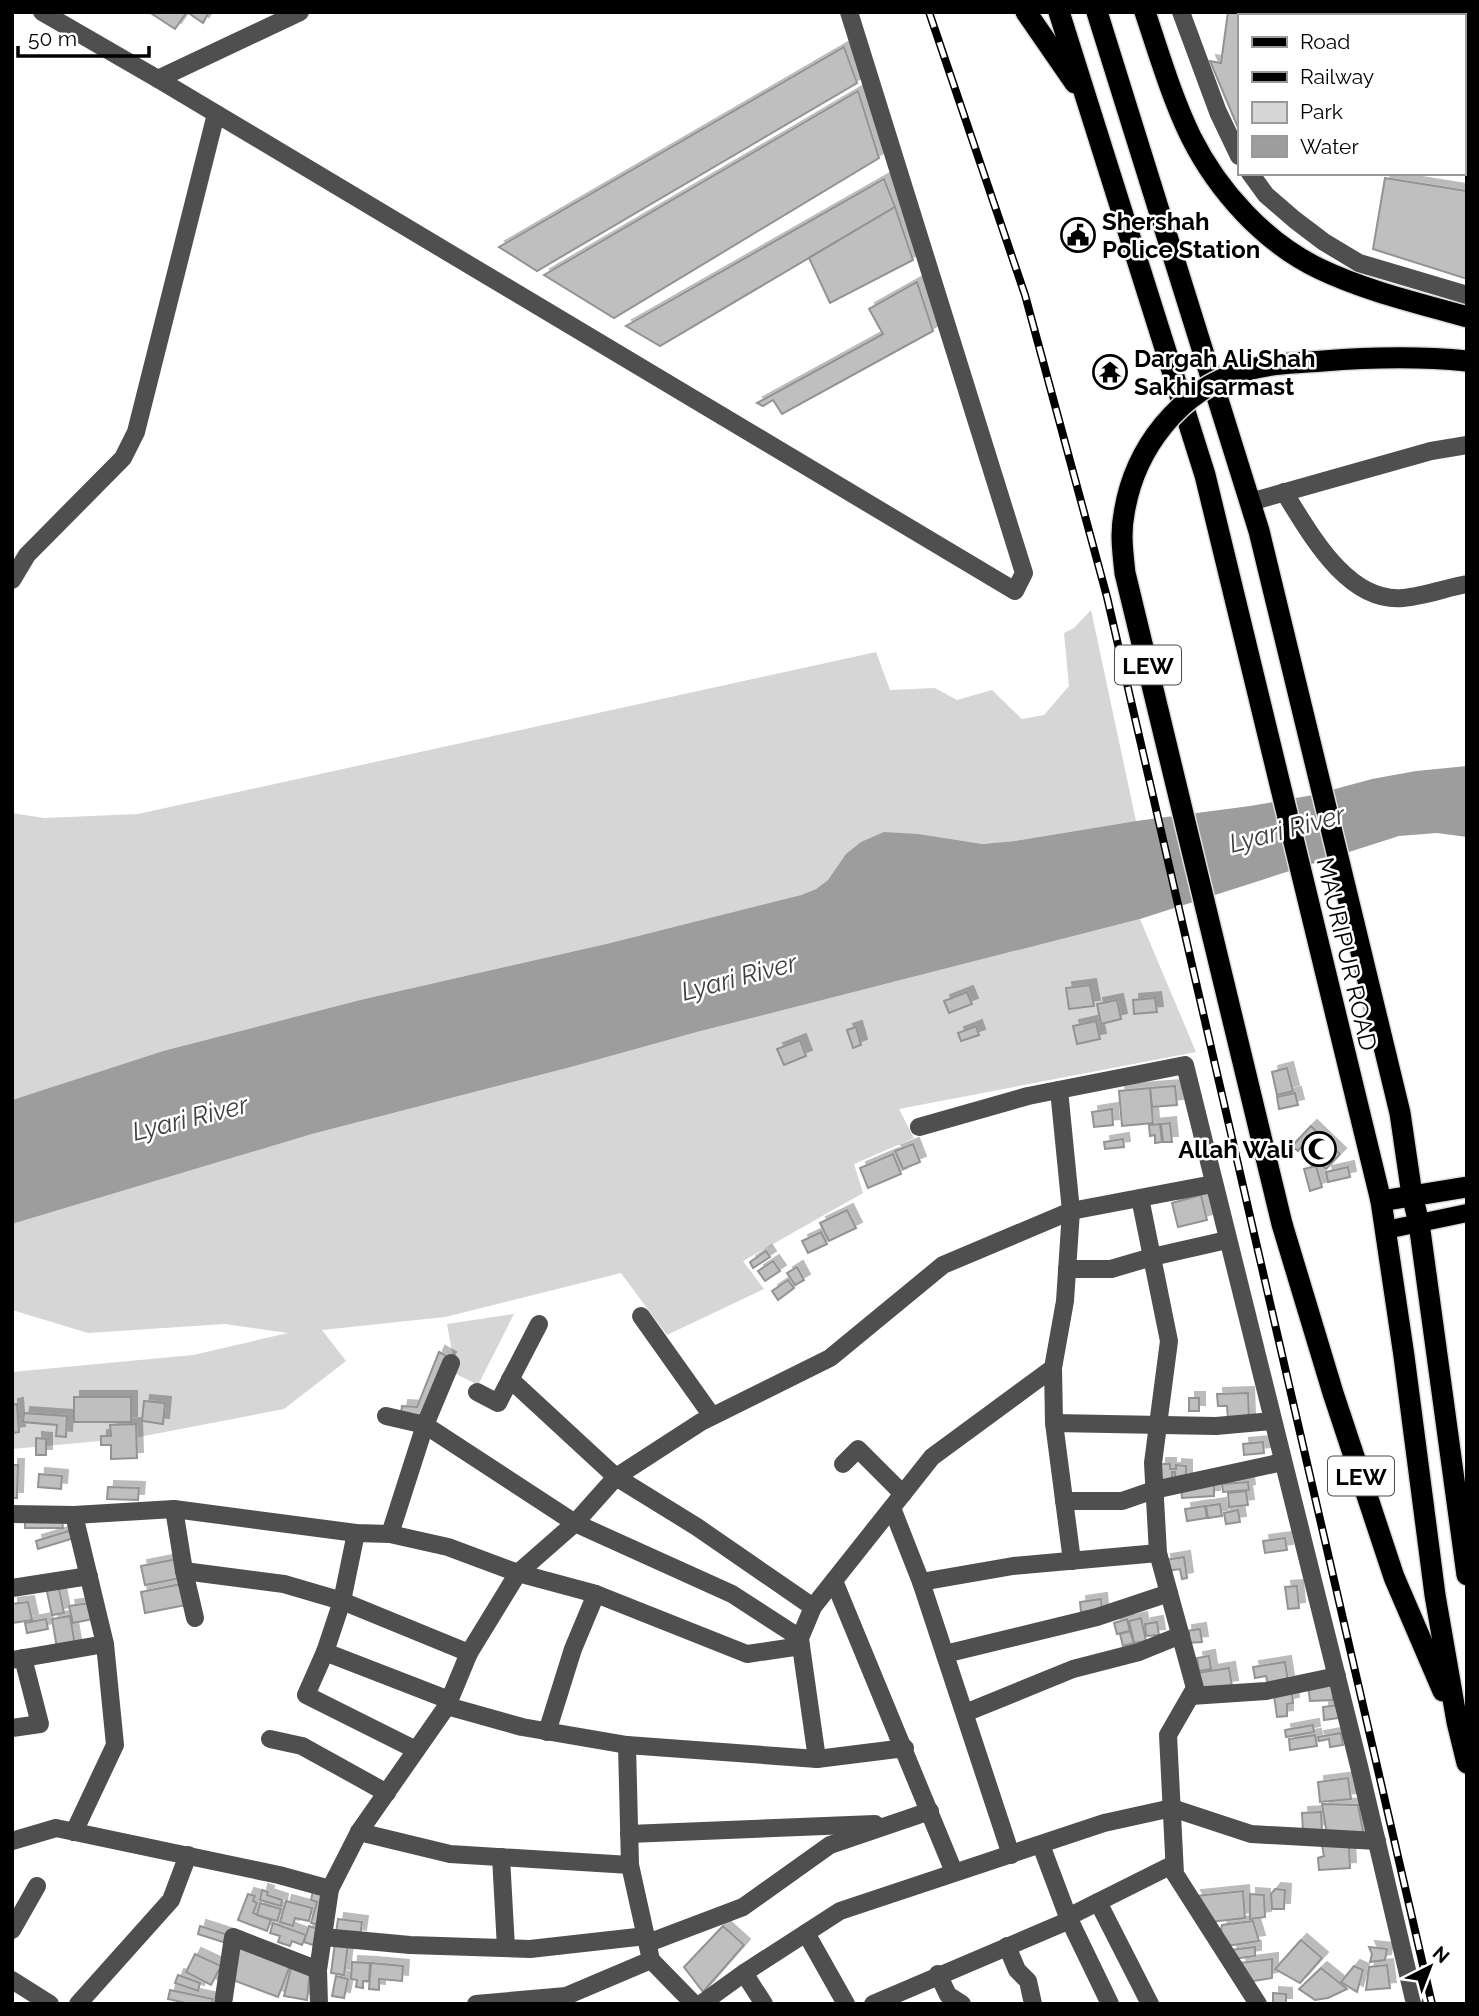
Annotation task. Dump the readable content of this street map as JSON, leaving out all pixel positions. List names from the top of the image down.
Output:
{
  "streets": {
    "highway": ["LEW", "MAURIPUR ROAD"]
  },
  "crossings": [
    ["LEW", "MAURIPUR ROAD"]
  ],
  "water": ["Lyari River"],
  "places": {
    "public building": ["Shershah Police Station"],
    "temple": ["Dargah Ali Shah Sakhi sarmast"],
    "mosque": ["Allah Wali"]
  },
  "legend": [
    "Road",
    "Railway",
    "Park",
    "Water"
  ],
  "scale_bar": "50 m",
  "north": "top right"
}
